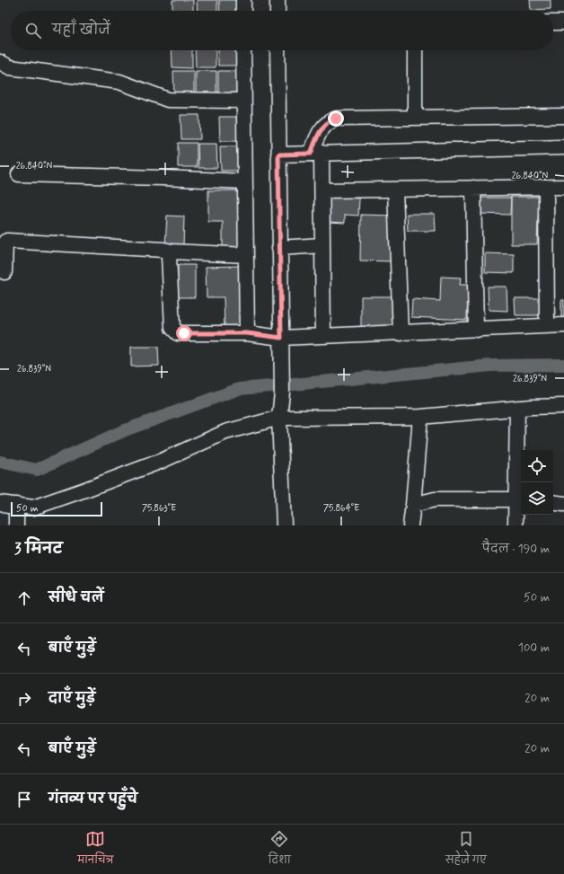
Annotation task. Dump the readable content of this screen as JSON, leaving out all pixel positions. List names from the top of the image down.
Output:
{
  "scale_bar": "50 m",
  "page": {
    "search": "यहाँ खोजें",
    "scale": "50 m",
    "heading": ["3 मिनट", "पैदल · 190 m"],
    "list": [
      ["सीधे चलें", "50 m"],
      ["बाएँ मुड़ें", "100 m"],
      ["दाएँ मुड़ें", "20 m"],
      ["बाएँ मुड़ें", "20 m"],
      "गंतव्य पर पहुँचे"
    ],
    "nav": ["मानचित्र", "दिशा", "सहेजे गए"]
  },
  "coordinates": [
    "26.840°N",
    "26.839°N",
    "75.863°E",
    "75.864°E"
  ]
}
